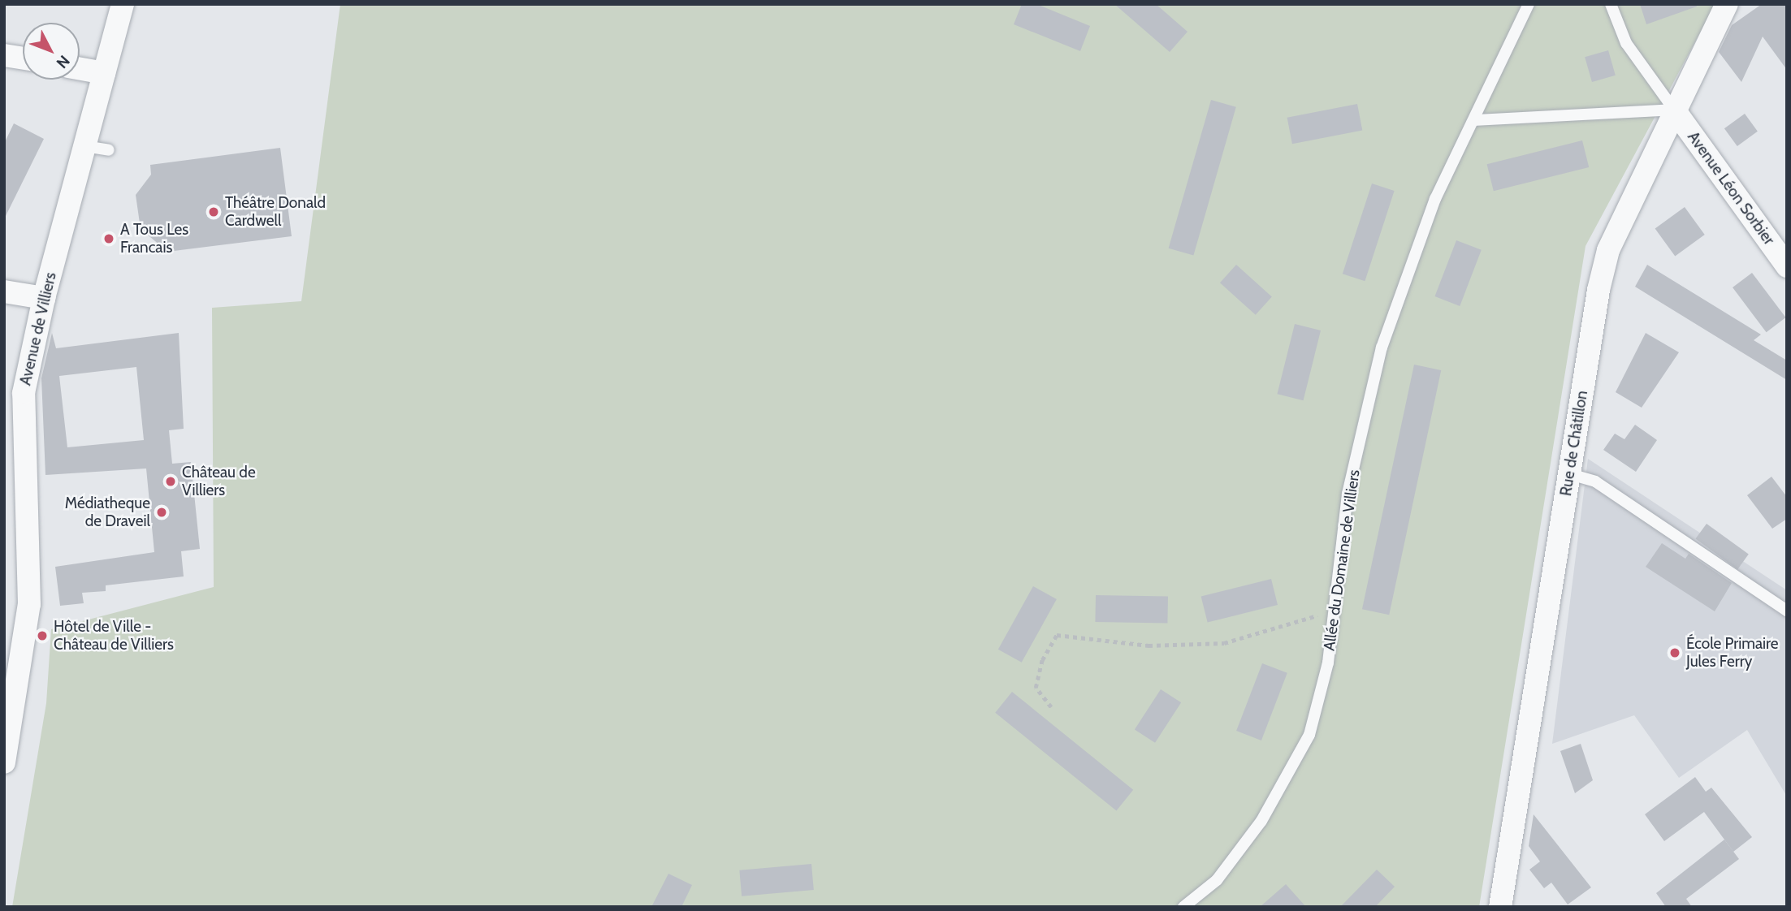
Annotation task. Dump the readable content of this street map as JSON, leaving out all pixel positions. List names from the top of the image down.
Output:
{
  "streets": {
    "street": ["Avenue Léon Sorbier", "Avenue de Villiers", "Rue de Châtillon"],
    "lane": ["Allée du Domaine de Villiers"]
  },
  "crossings": [
    ["Avenue Léon Sorbier", "Rue de Châtillon"]
  ],
  "places": [
    "Théâtre Donald Cardwell",
    "A Tous Les Francais",
    "Château de Villiers",
    "Médiatheque de Draveil",
    "Hôtel de Ville - Château de Villiers",
    "École Primaire Jules Ferry"
  ],
  "north": "bottom right"
}
